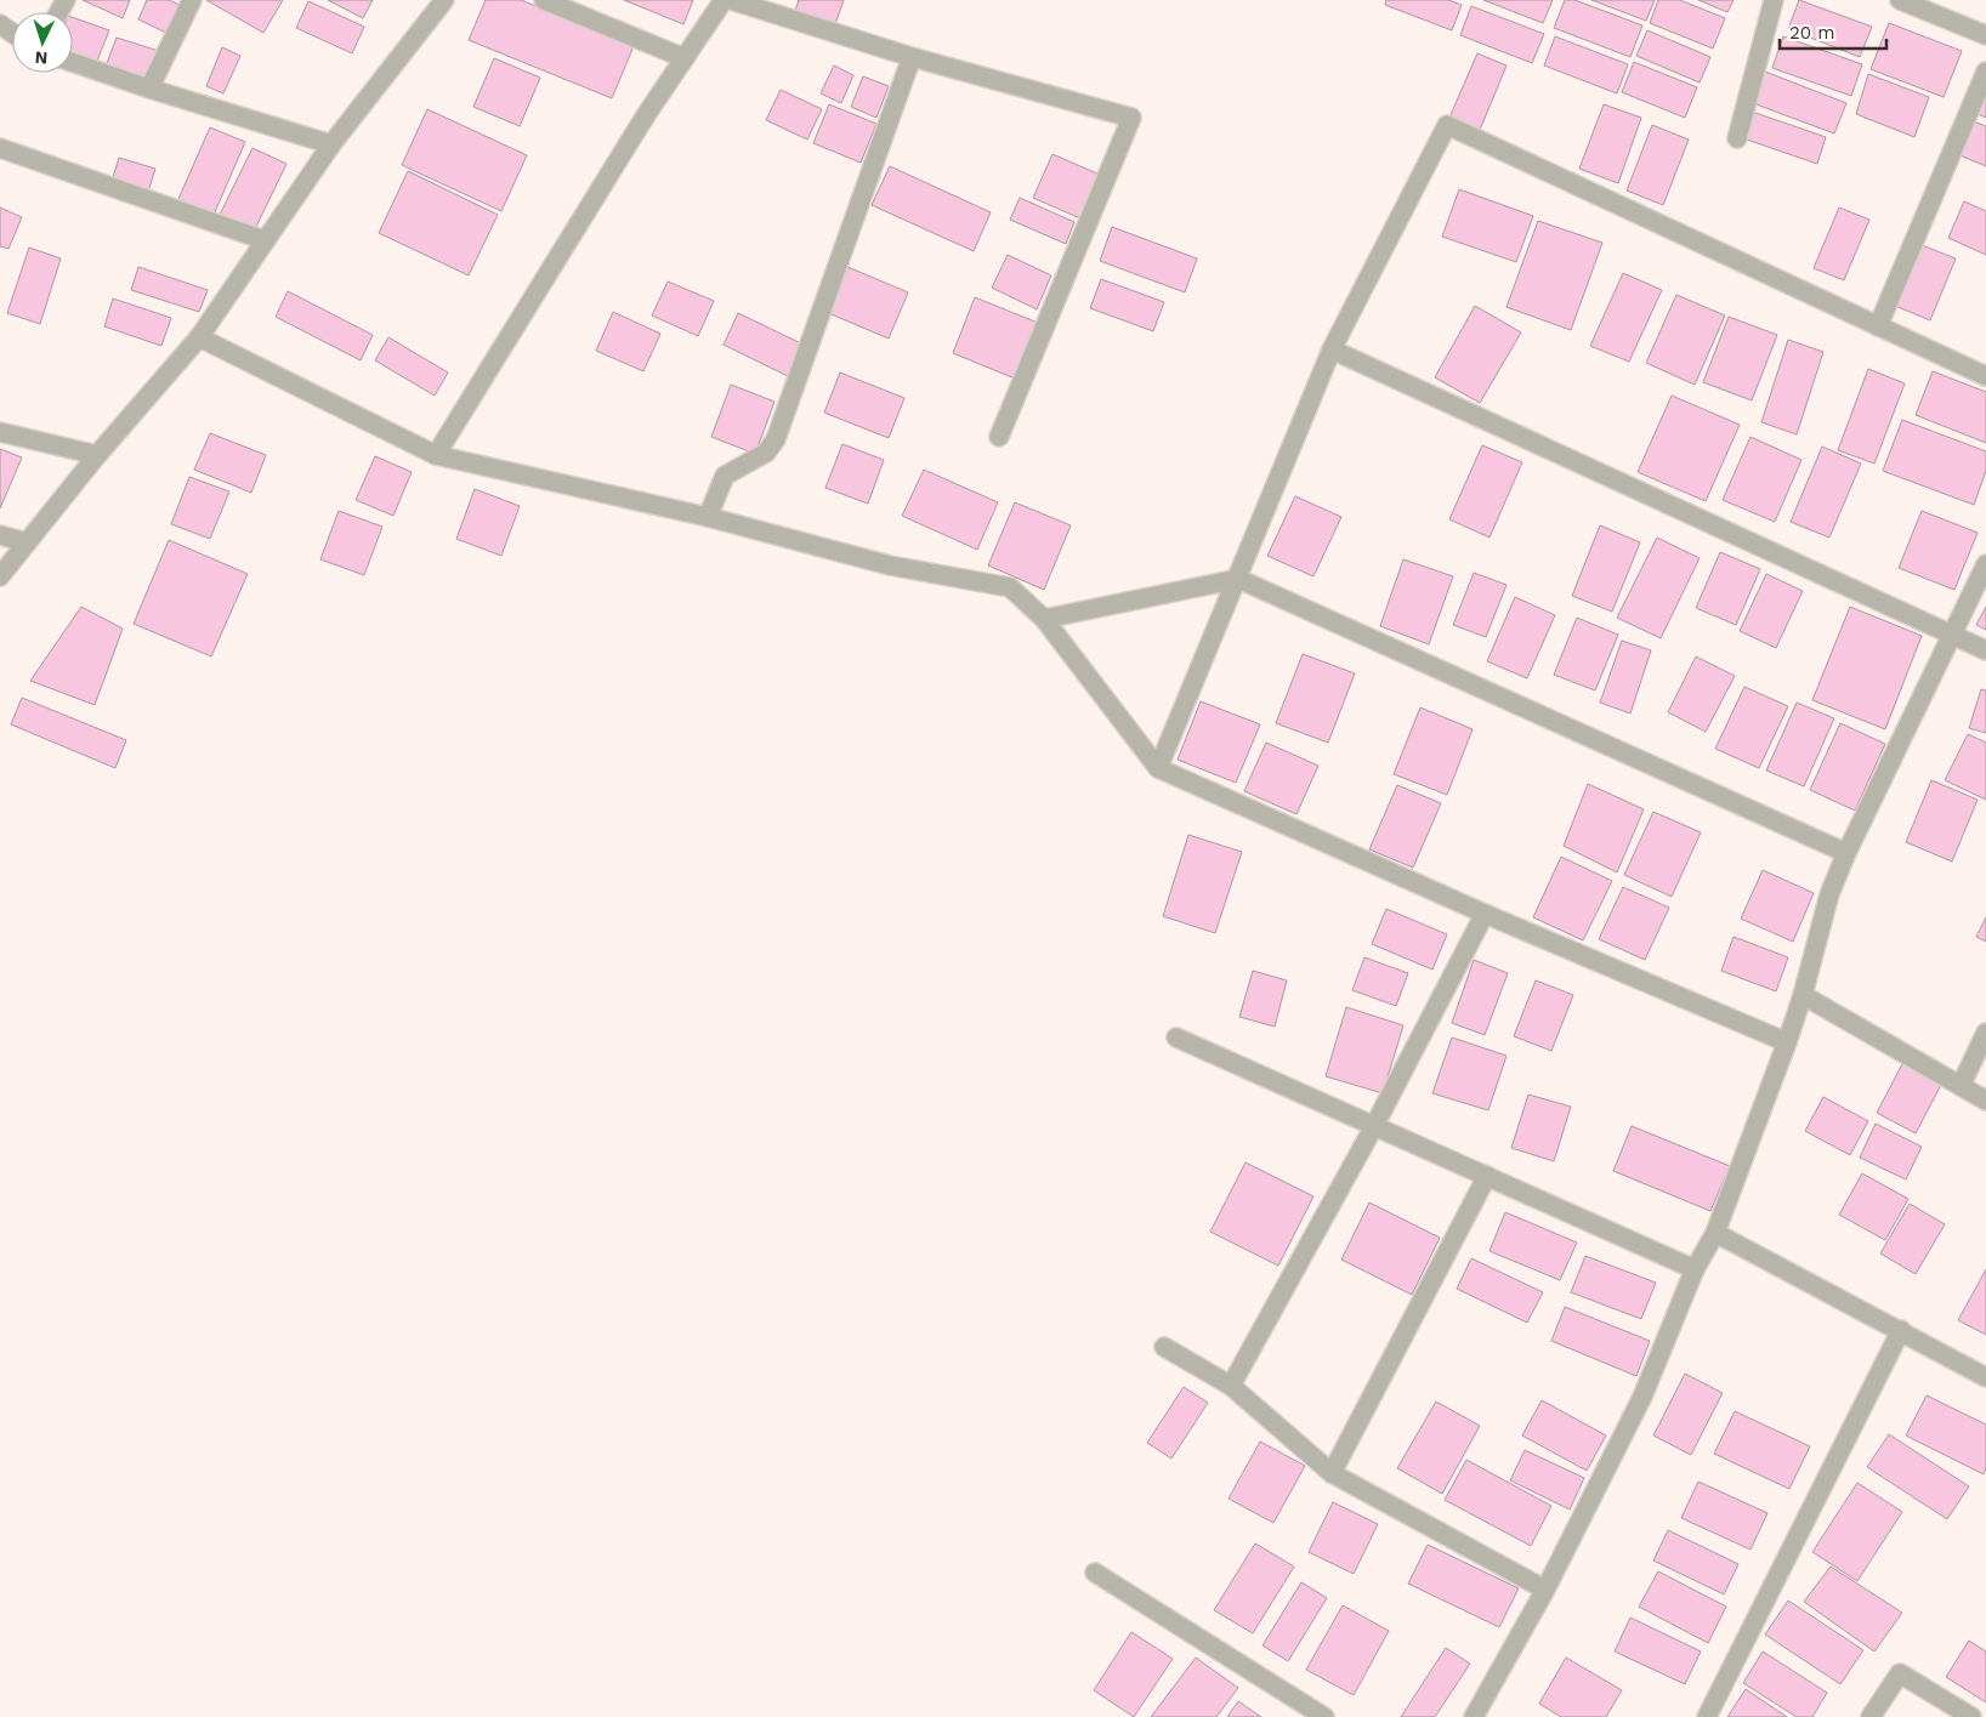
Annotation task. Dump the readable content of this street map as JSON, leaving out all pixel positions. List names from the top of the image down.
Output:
{
  "scale_bar": "20 m",
  "north": "bottom"
}
